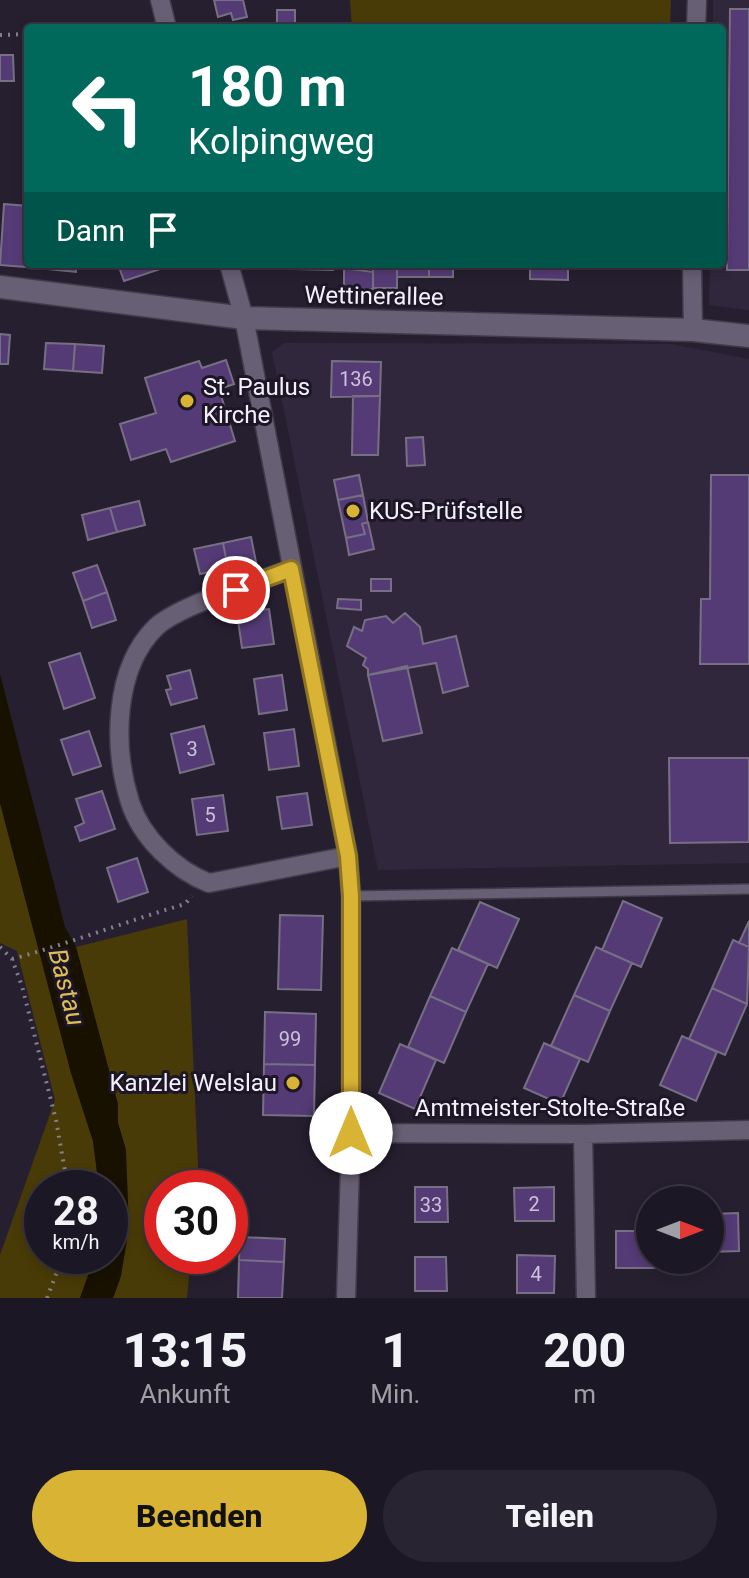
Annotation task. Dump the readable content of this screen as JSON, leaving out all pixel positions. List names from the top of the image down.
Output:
{
  "streets": {
    "street": ["Wettinerallee", "Amtmeister-Stolte-Straße"]
  },
  "water": ["Bastau"],
  "places": ["St. Paulus Kirche", "KUS-Prüfstelle", "Kanzlei Welslau"],
  "house_numbers": [
    "136",
    "3",
    "5",
    "99",
    "2",
    "33",
    "4"
  ],
  "north": "right",
  "page": {
    "turn": ["180 m", "Kolpingweg"],
    "then": "Dann",
    "speed": "28 km/h",
    "limit": "30",
    "eta": [
      "13:15",
      "Ankunft",
      "1",
      "Min.",
      "200",
      "m"
    ],
    "buttons": ["Beenden", "Teilen"]
  }
}
